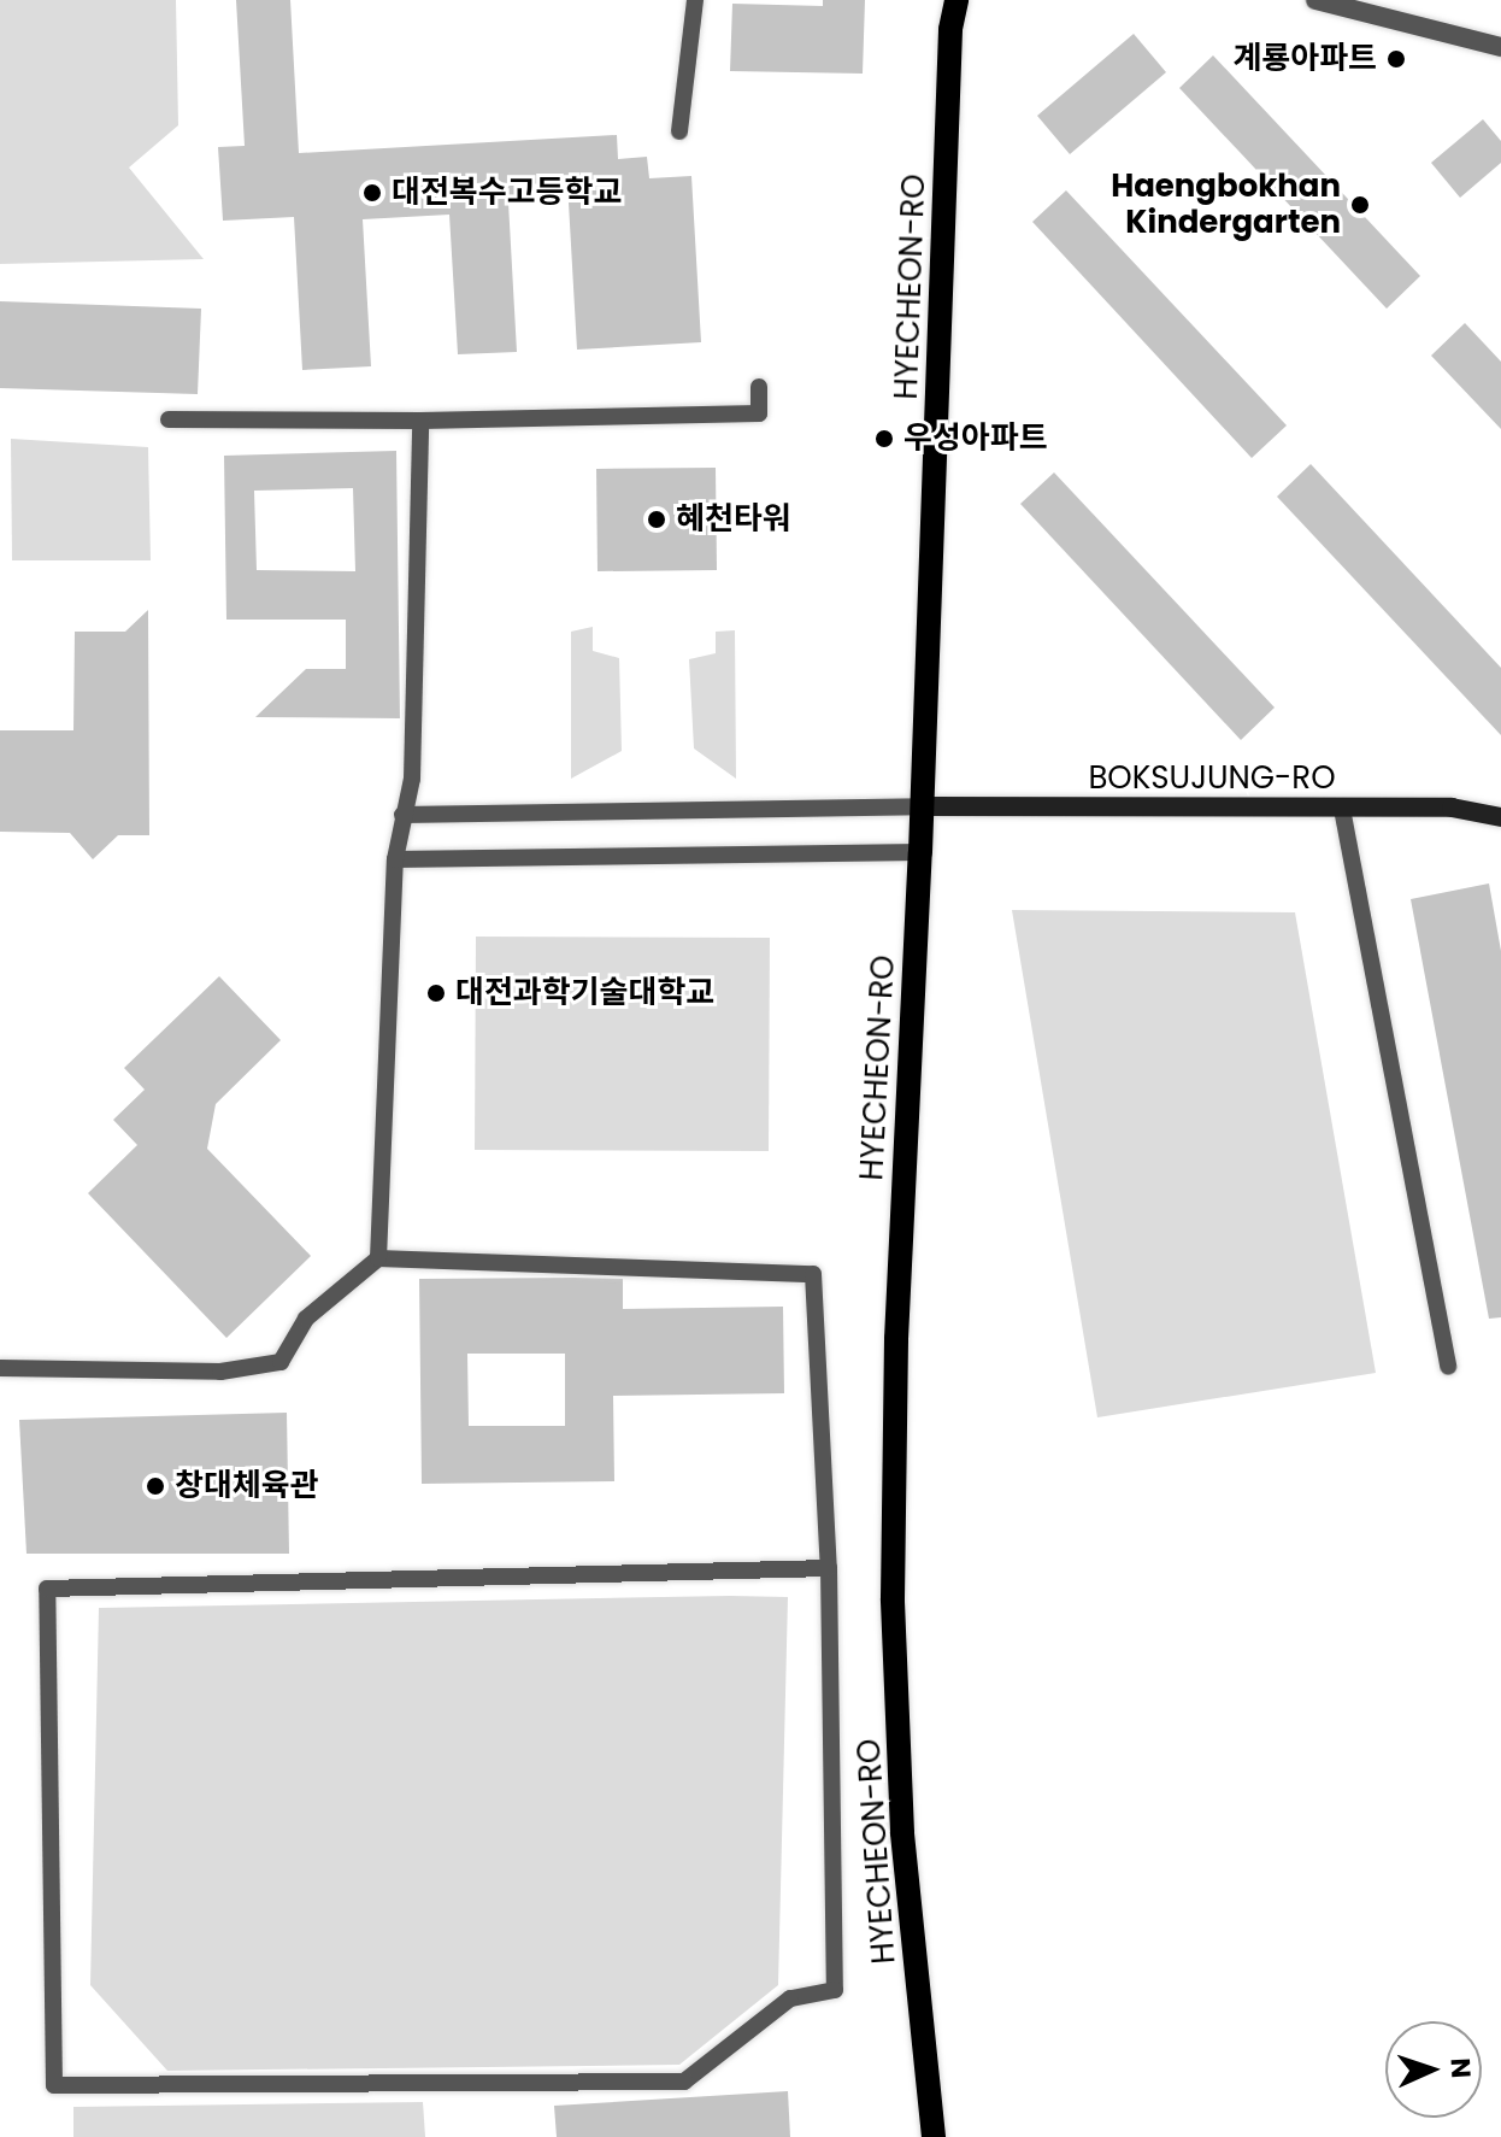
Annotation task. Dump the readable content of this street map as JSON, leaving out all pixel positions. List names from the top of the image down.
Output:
{
  "streets": {
    "main road": ["HYECHEON-RO", "BOKSUJUNG-RO"]
  },
  "crossings": [
    ["HYECHEON-RO", "BOKSUJUNG-RO"]
  ],
  "places": [
    "계룡아파트",
    "대전복수고등학교",
    "Haengbokhan Kindergarten",
    "우성아파트",
    "혜천타워",
    "대전과학기술대학교",
    "창대체육관"
  ],
  "north": "right"
}
